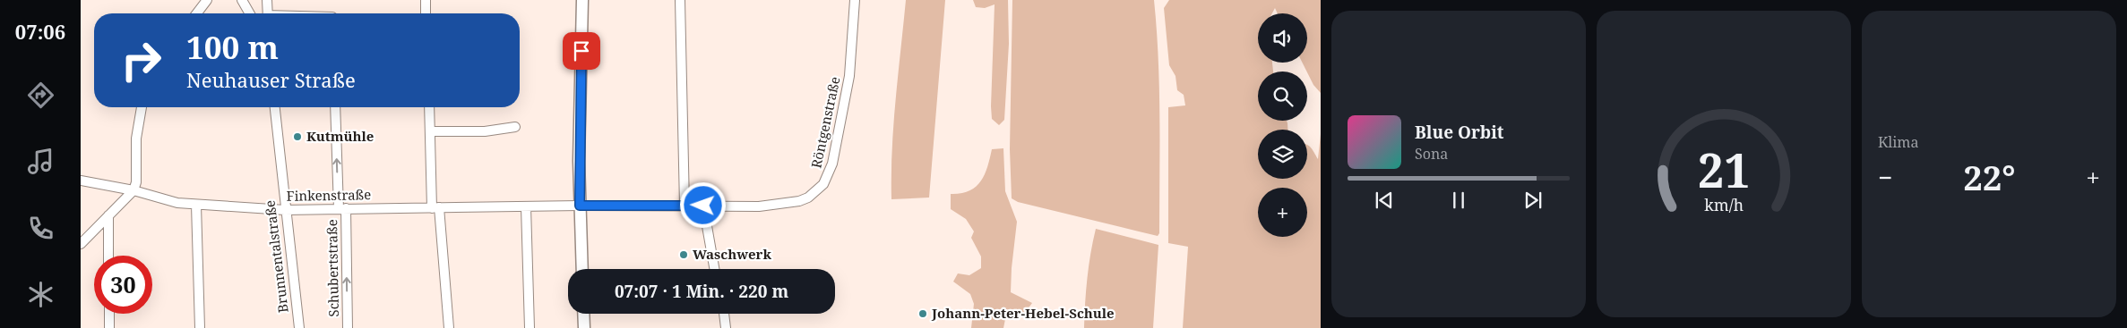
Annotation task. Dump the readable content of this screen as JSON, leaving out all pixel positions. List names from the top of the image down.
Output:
{
  "streets": {
    "street": [
      "Röntgenstraße",
      "Finkenstraße",
      "Brunnentalstraße",
      "Schubertstraße"
    ]
  },
  "crossings": [
    ["Röntgenstraße", "Finkenstraße"],
    ["Finkenstraße", "Brunnentalstraße"],
    ["Finkenstraße", "Schubertstraße"]
  ],
  "one_way": ["Schubertstraße"],
  "places": ["Kutmühle", "Waschwerk", "Johann-Peter-Hebel-Schule"],
  "page": {
    "tabs": "07:06",
    "tile": "Klima",
    "map_buttons": "+",
    "turn": ["100 m", "Neuhauser Straße"],
    "song": ["Blue Orbit", "Sona"],
    "heat": ["−", "22°", "+"],
    "limit": "30",
    "trip": "07:07 · 1 Min. · 220 m",
    "gauge": ["21", "km/h"]
  }
}
